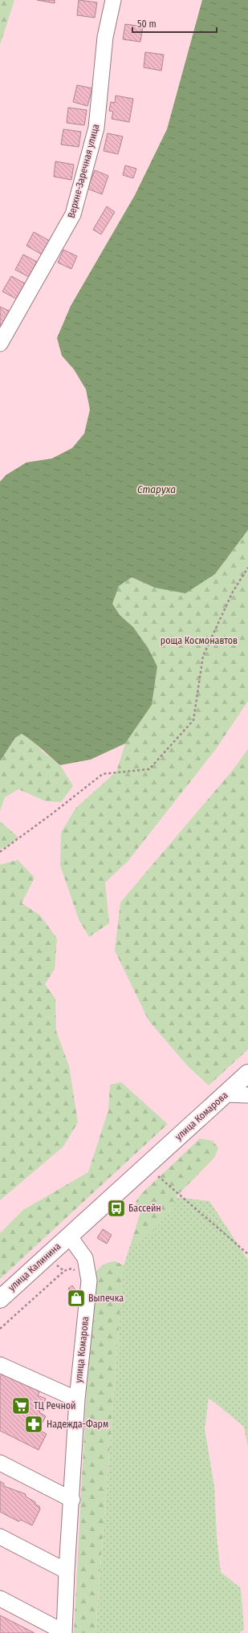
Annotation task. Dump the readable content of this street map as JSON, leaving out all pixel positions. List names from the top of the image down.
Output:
{
  "streets": {
    "main road": ["улица Комарова", "улица Калинина"],
    "street": ["Верхне-Заречная улица"]
  },
  "crossings": [
    ["улица Комарова", "улица Калинина"]
  ],
  "water": ["Старуха"],
  "parks": ["роща Космонавтов"],
  "places": {
    "bus stop": ["Бассейн"],
    "shop": ["Выпечка"],
    "supermarket": ["ТЦ Речной"],
    "pharmacy": ["Надежда-Фарм"]
  },
  "scale_bar": "50 m"
}
